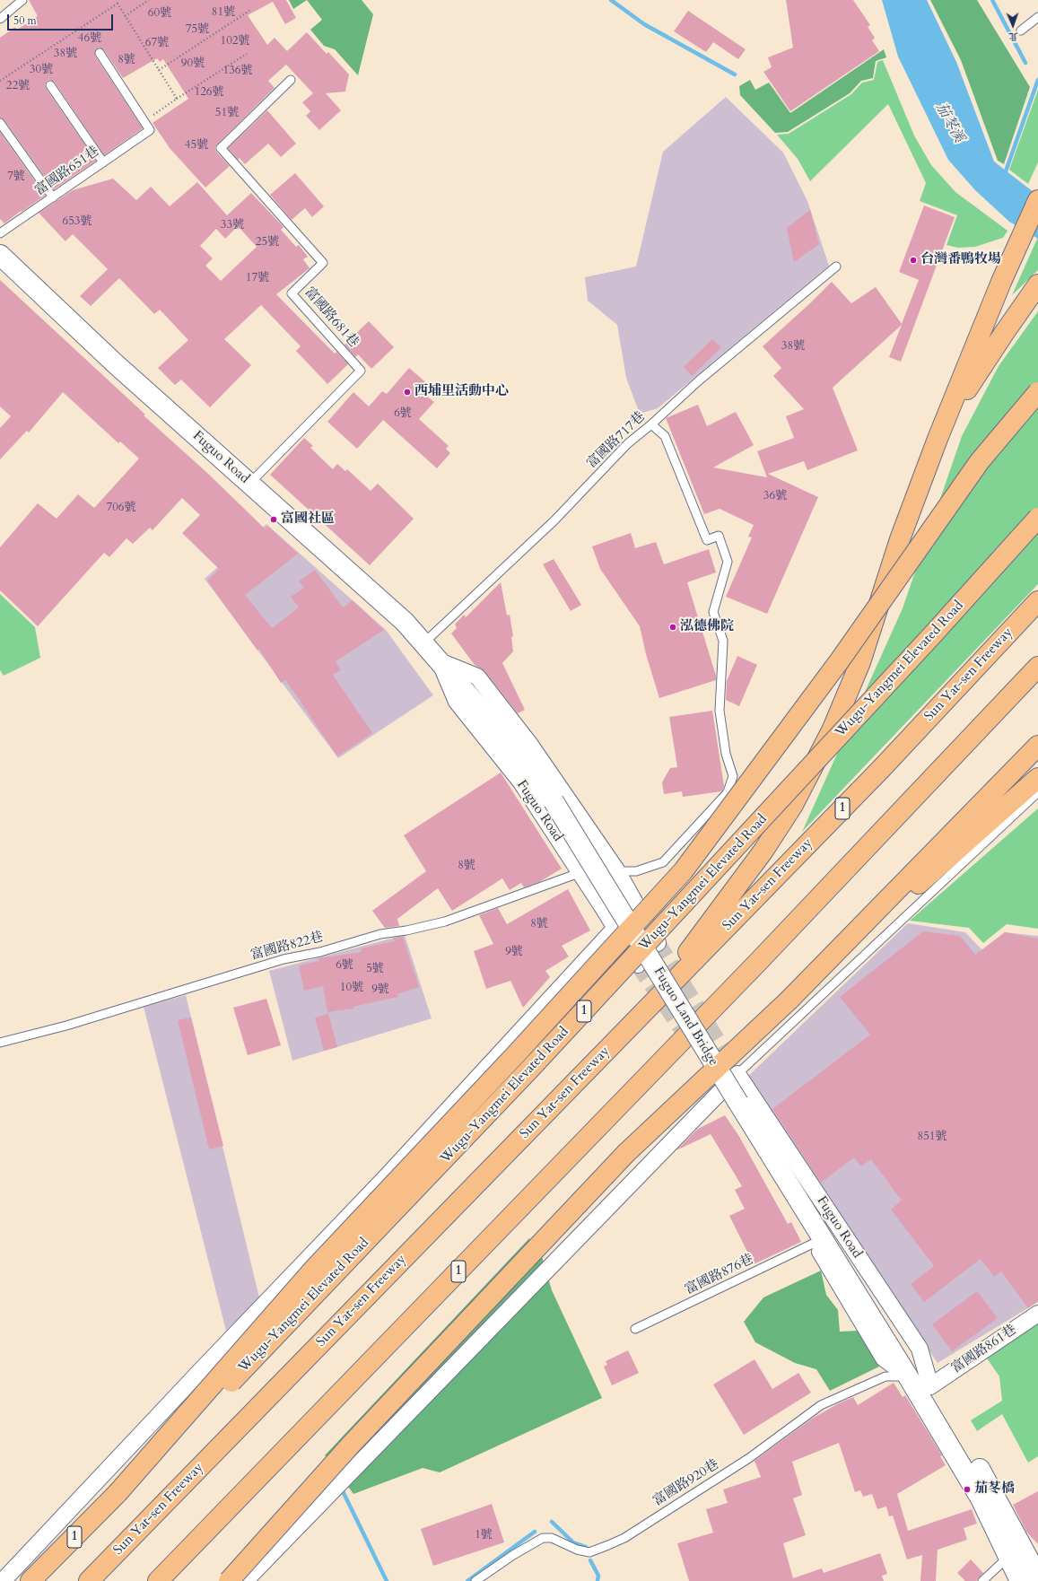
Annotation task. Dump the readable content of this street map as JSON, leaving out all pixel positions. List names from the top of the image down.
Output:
{
  "streets": {
    "highway": ["Wugu-Yangmei Elevated Road", "Sun Yat-sen Freeway", "1"],
    "street": ["Fuguo Road", "Fuguo Land Bridge", "富國路861巷"],
    "lane": [
      "富國路651巷",
      "富國路681巷",
      "富國路717巷",
      "富國路822巷",
      "富國路876巷",
      "富國路920巷"
    ]
  },
  "crossings": [
    ["富國路681巷", "Fuguo Road"],
    ["富國路717巷", "Fuguo Road"],
    ["富國路717巷", "富國路822巷"],
    ["Fuguo Road", "富國路822巷"],
    ["Fuguo Road", "Fuguo Land Bridge"],
    ["Fuguo Road", "富國路876巷"],
    ["Fuguo Road", "富國路861巷"],
    ["Fuguo Road", "富國路920巷"]
  ],
  "water": ["茄苳溪"],
  "places": [
    "台灣番鴨牧場",
    "西埔里活動中心",
    "富國社區",
    "泓德佛院",
    "茄苳橋"
  ],
  "house_numbers": [
    "81號",
    "60號",
    "75號",
    "46號",
    "102號",
    "67號",
    "38號",
    "8號",
    "90號",
    "30號",
    "136號",
    "22號",
    "126號",
    "51號",
    "45號",
    "7號",
    "653號",
    "33號",
    "25號",
    "17號",
    "38號",
    "6號",
    "36號",
    "706號",
    "8號",
    "8號",
    "9號",
    "6號",
    "5號",
    "10號",
    "9號",
    "851號",
    "1號"
  ],
  "scale_bar": "50 m",
  "north": "bottom"
}
